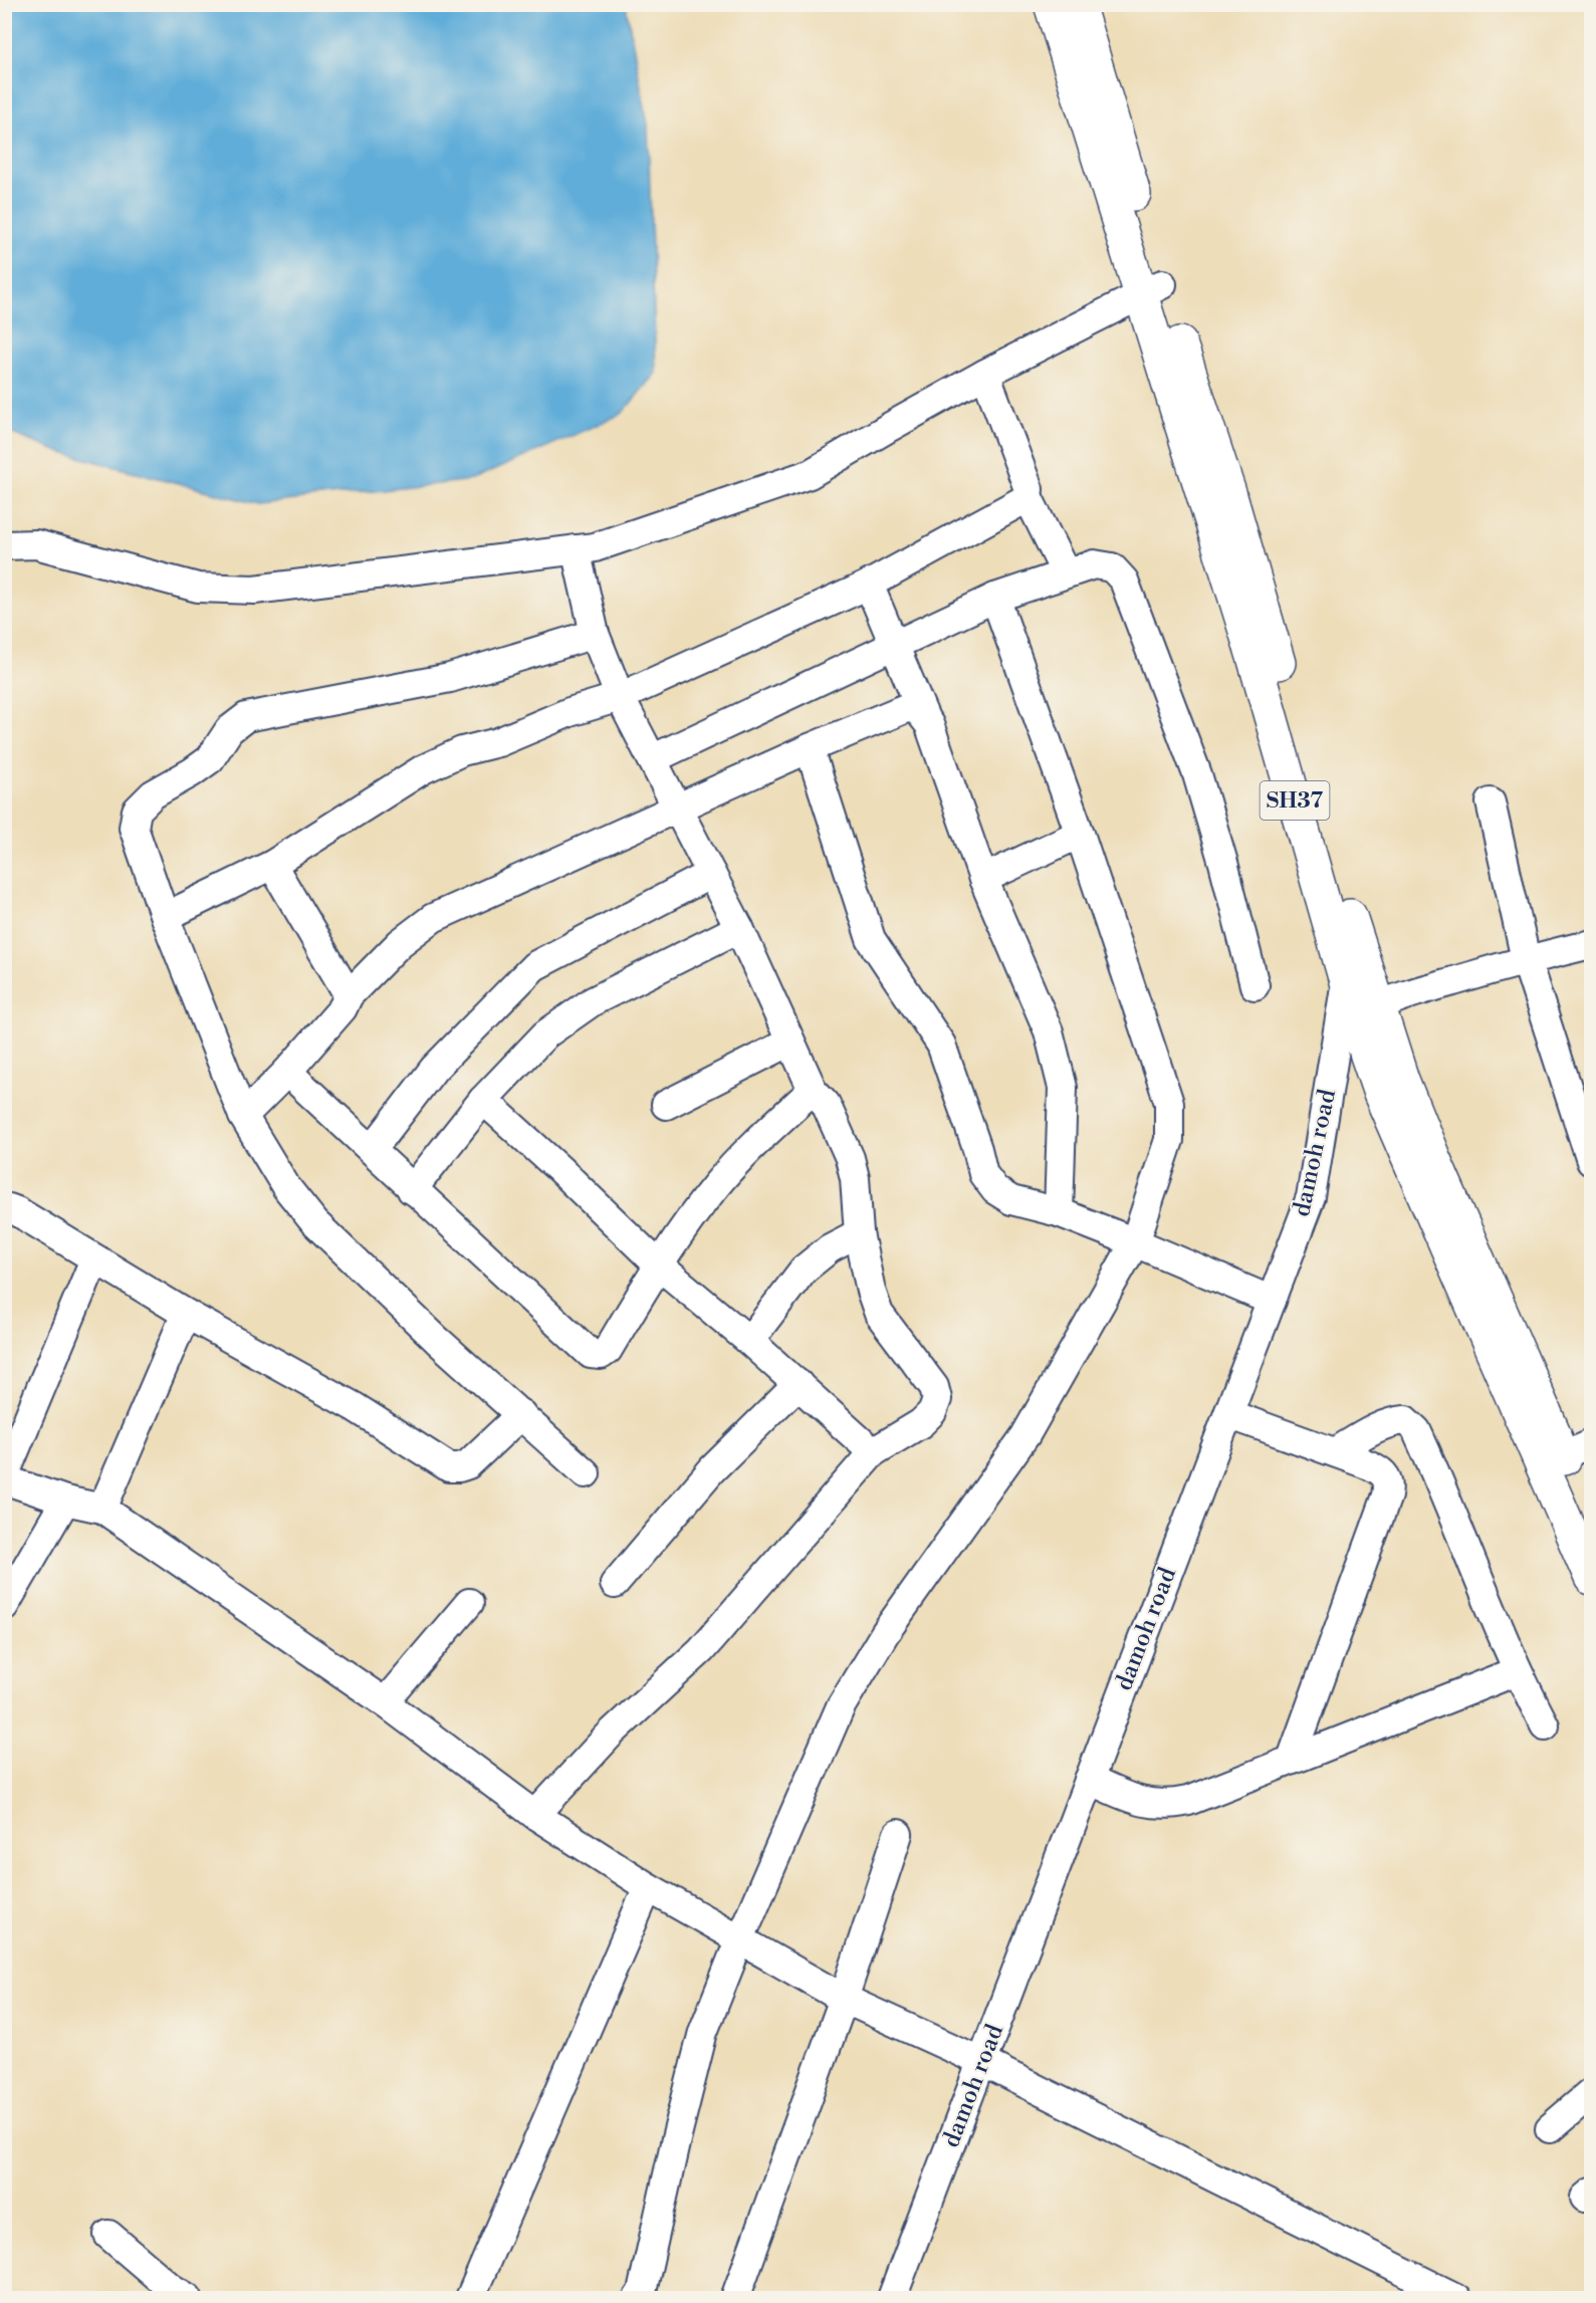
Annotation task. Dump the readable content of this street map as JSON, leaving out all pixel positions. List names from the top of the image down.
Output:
{
  "streets": {
    "main road": ["SH37"],
    "street": ["damoh road"]
  },
  "crossings": [
    ["SH37", "damoh road"]
  ]
}
